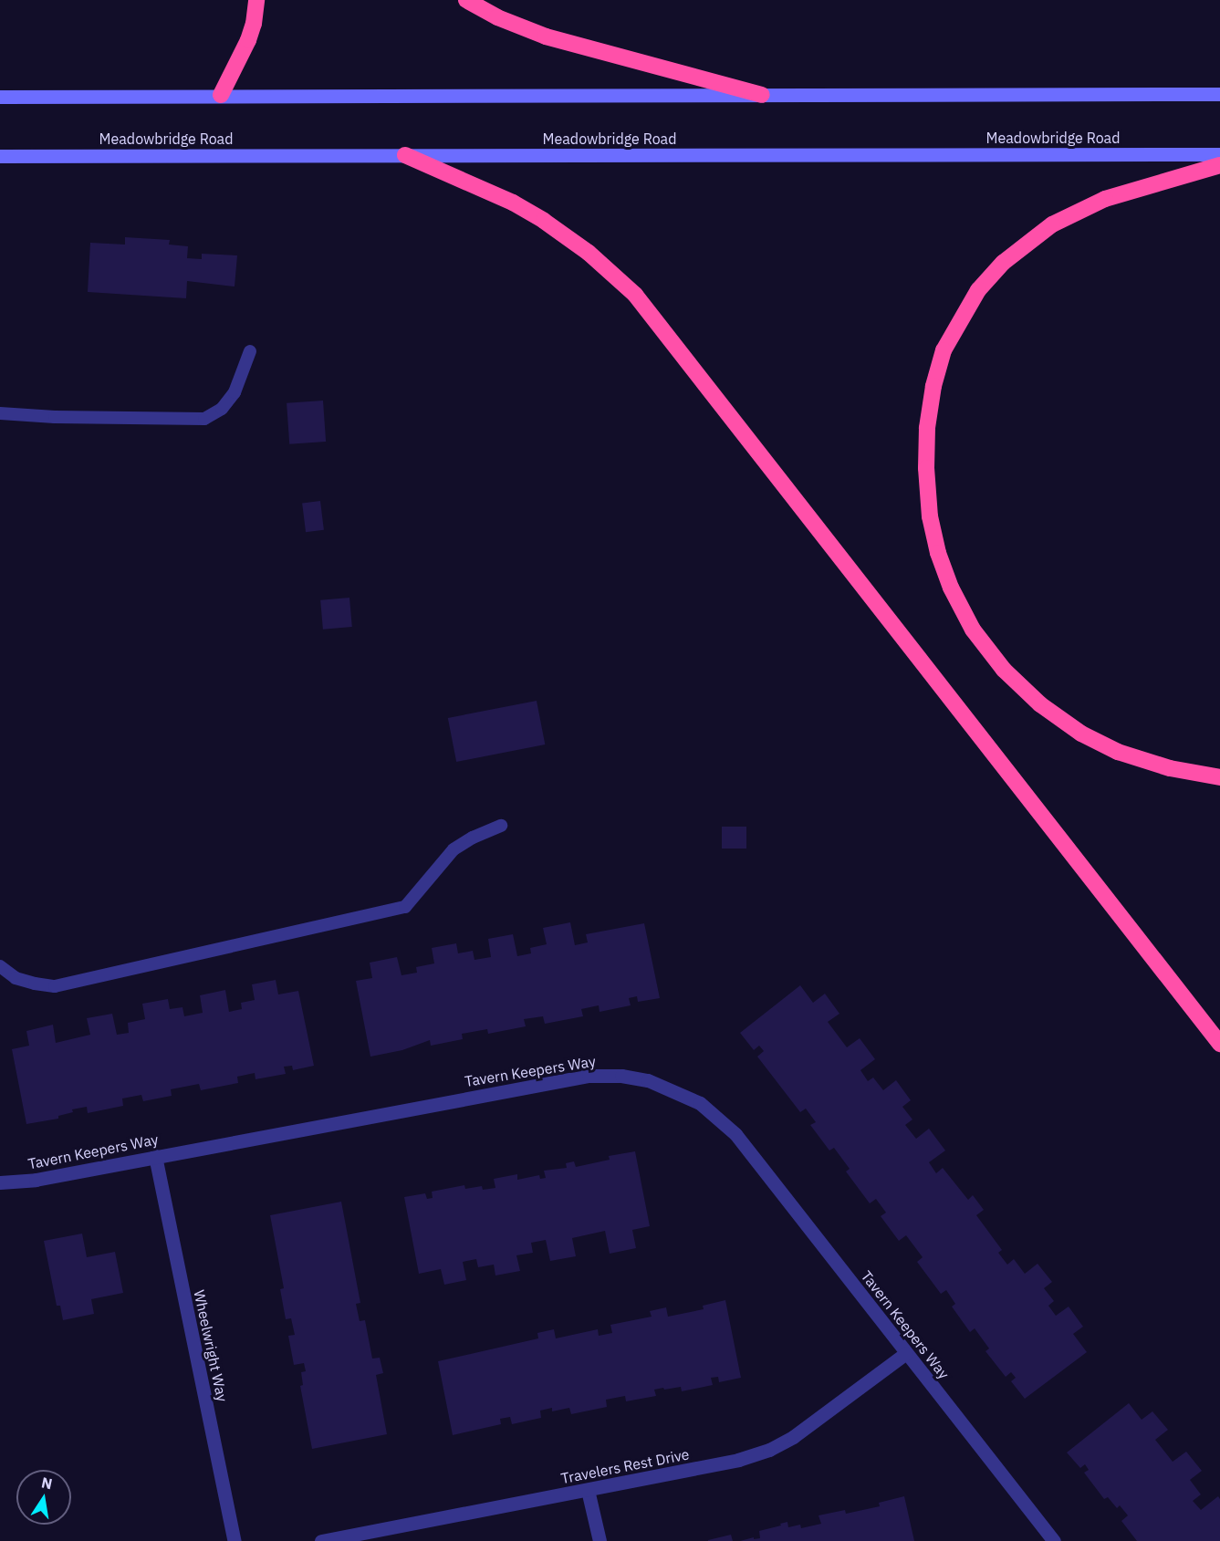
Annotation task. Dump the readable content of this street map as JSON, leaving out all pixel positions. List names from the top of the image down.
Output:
{
  "streets": {
    "main road": ["Meadowbridge Road"],
    "street": ["Tavern Keepers Way", "Wheelwright Way", "Travelers Rest Drive"]
  },
  "crossings": [
    ["Tavern Keepers Way", "Wheelwright Way"],
    ["Tavern Keepers Way", "Travelers Rest Drive"]
  ],
  "north": "top"
}
